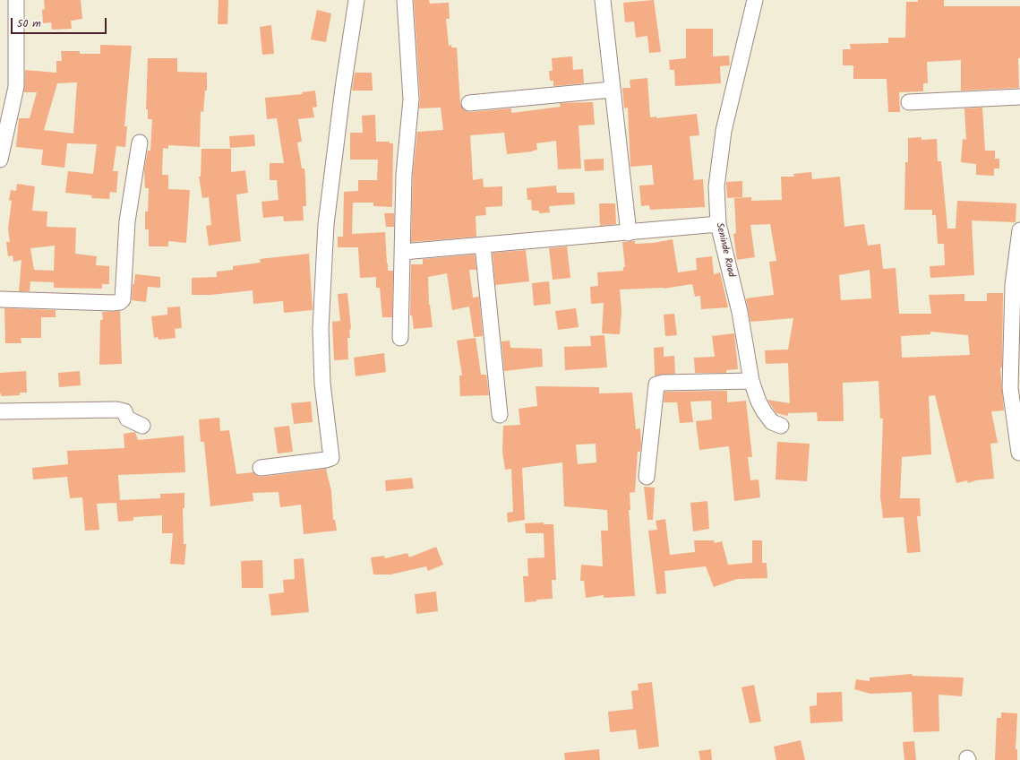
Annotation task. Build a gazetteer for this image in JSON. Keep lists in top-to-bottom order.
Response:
{
  "streets": {
    "street": ["Seninde Road"]
  },
  "scale_bar": "50 m"
}
